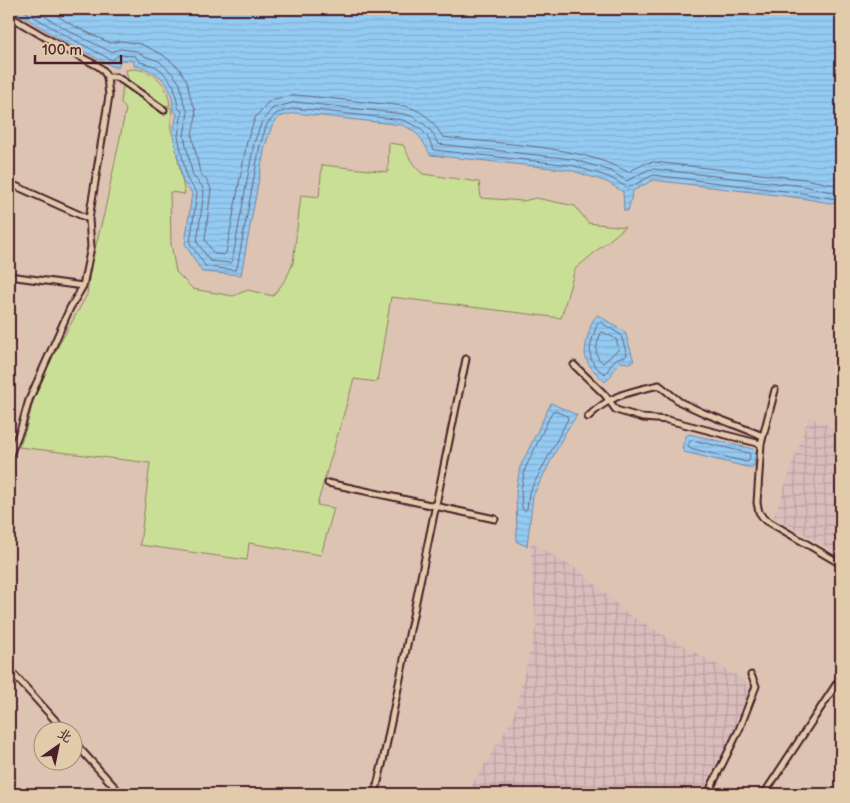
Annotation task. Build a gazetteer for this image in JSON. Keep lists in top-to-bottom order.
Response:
{
  "scale_bar": "100 m",
  "north": "top right"
}
